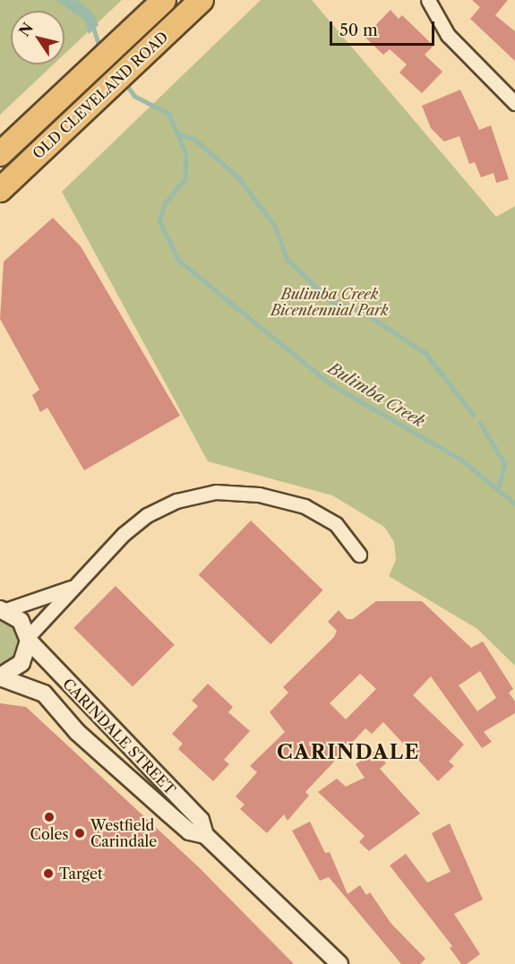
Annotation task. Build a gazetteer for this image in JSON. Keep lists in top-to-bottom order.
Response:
{
  "streets": {
    "highway": ["OLD CLEVELAND ROAD"],
    "street": ["CARINDALE STREET"]
  },
  "districts": ["CARINDALE"],
  "water": ["Bulimba Creek"],
  "parks": ["Bulimba Creek Bicentennial Park"],
  "places": ["Coles", "Westfield Carindale", "Target"],
  "scale_bar": "50 m",
  "north": "top left"
}
